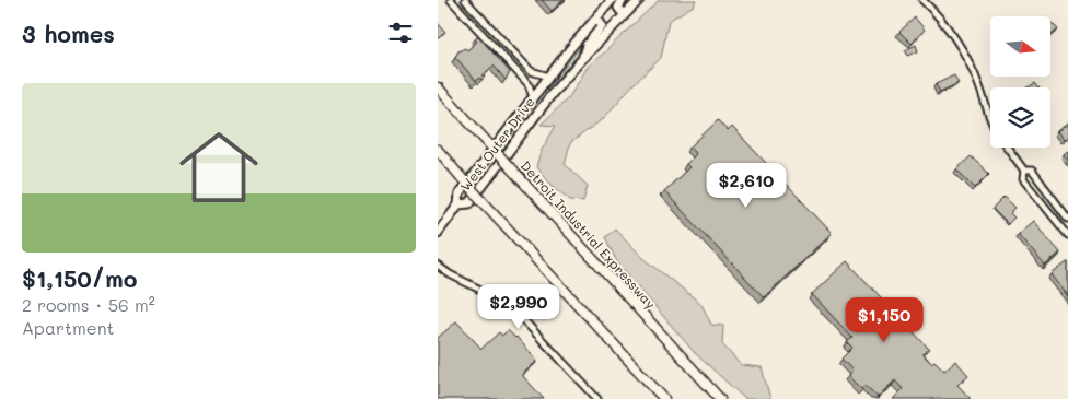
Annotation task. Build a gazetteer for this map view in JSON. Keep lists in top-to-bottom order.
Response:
{
  "streets": {
    "highway": ["Detroit Industrial Expressway"],
    "main road": ["West Outer Drive"]
  },
  "north": "right",
  "page": {
    "heading": "3 homes",
    "list": [
      {
        "name": "$1,150/mo",
        "note": "2 rooms · 56 m² · Apartment"
      }
    ],
    "price": ["$2,610", "$2,990", "$1,150"]
  }
}
